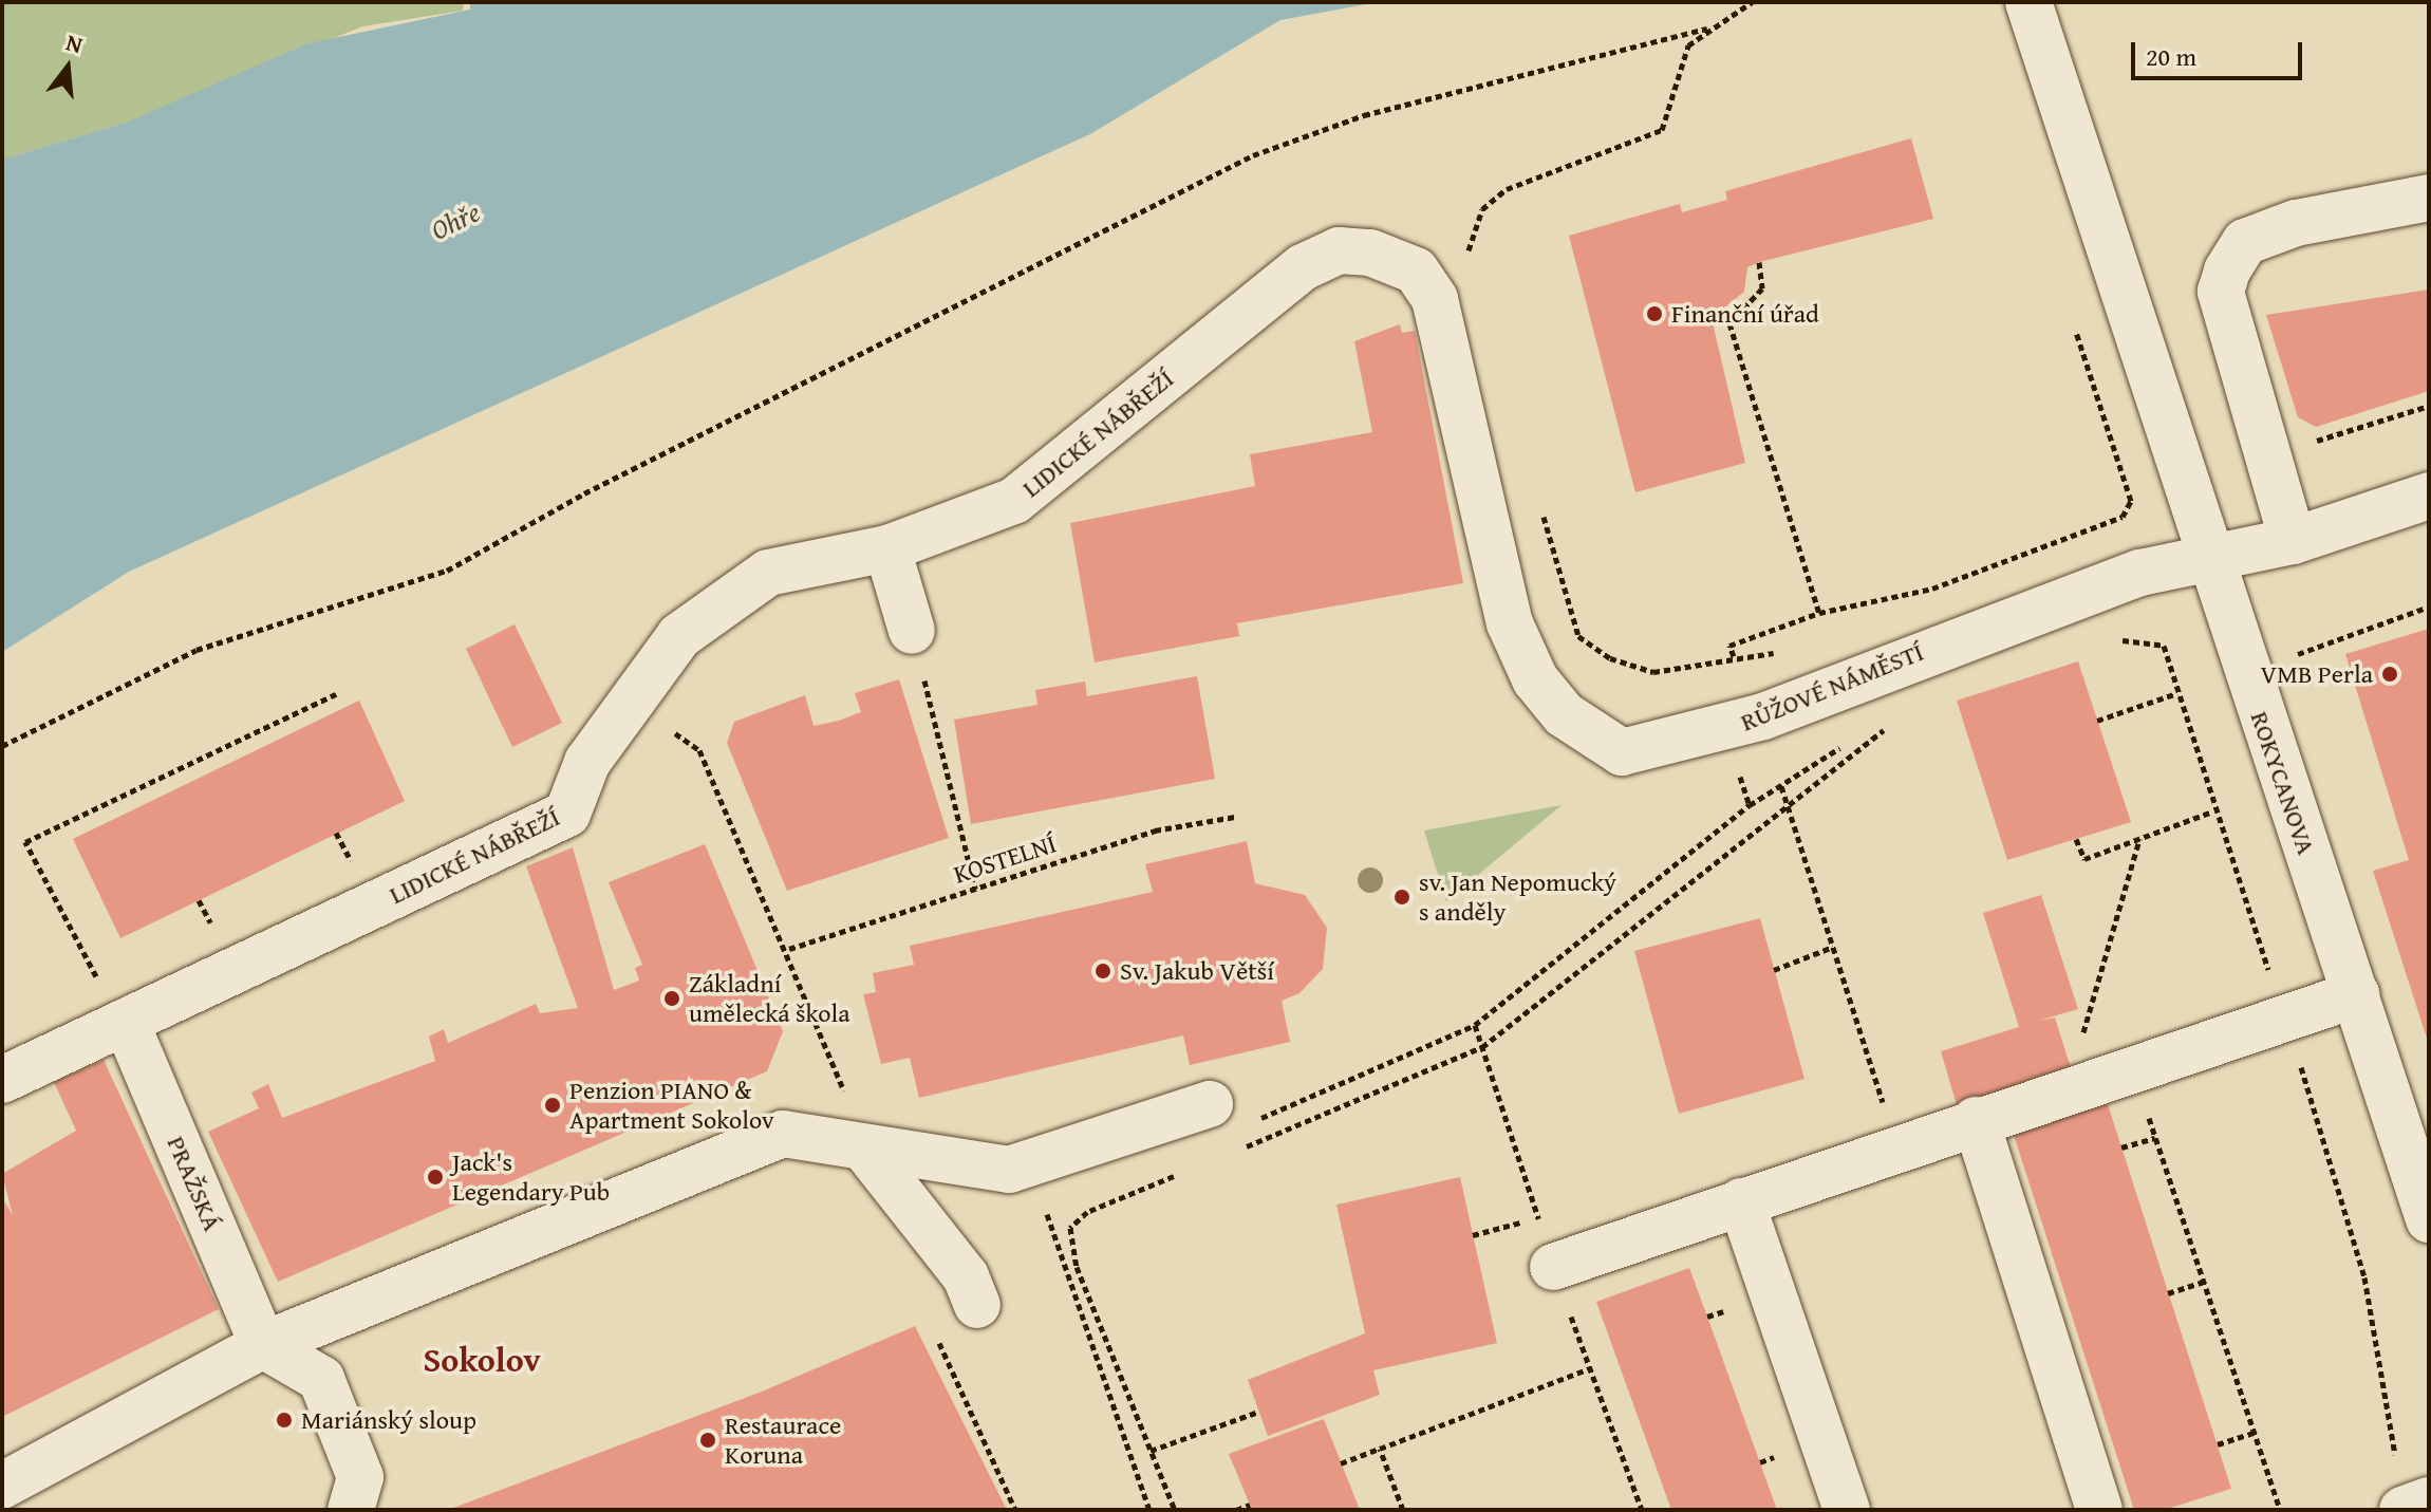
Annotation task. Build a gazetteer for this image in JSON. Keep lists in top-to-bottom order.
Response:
{
  "streets": {
    "street": [
      "LIDICKÉ NÁBŘEŽÍ",
      "RŮŽOVÉ NÁMĚSTÍ",
      "ROKYCANOVA",
      "PRAŽSKÁ"
    ],
    "path": ["KOSTELNÍ"]
  },
  "crossings": [
    ["LIDICKÉ NÁBŘEŽÍ", "RŮŽOVÉ NÁMĚSTÍ"],
    ["LIDICKÉ NÁBŘEŽÍ", "PRAŽSKÁ"],
    ["RŮŽOVÉ NÁMĚSTÍ", "ROKYCANOVA"]
  ],
  "districts": ["Sokolov"],
  "water": ["Ohře"],
  "places": [
    "Finanční úřad",
    "VMB Perla",
    "sv. Jan Nepomucký s anděly",
    "Sv. Jakub Větší",
    "Základní umělecká škola",
    "Penzion PIANO & Apartment Sokolov",
    "Jack's Legendary Pub",
    "Mariánský sloup",
    "Restaurace Koruna"
  ],
  "scale_bar": "20 m",
  "north": "top"
}
